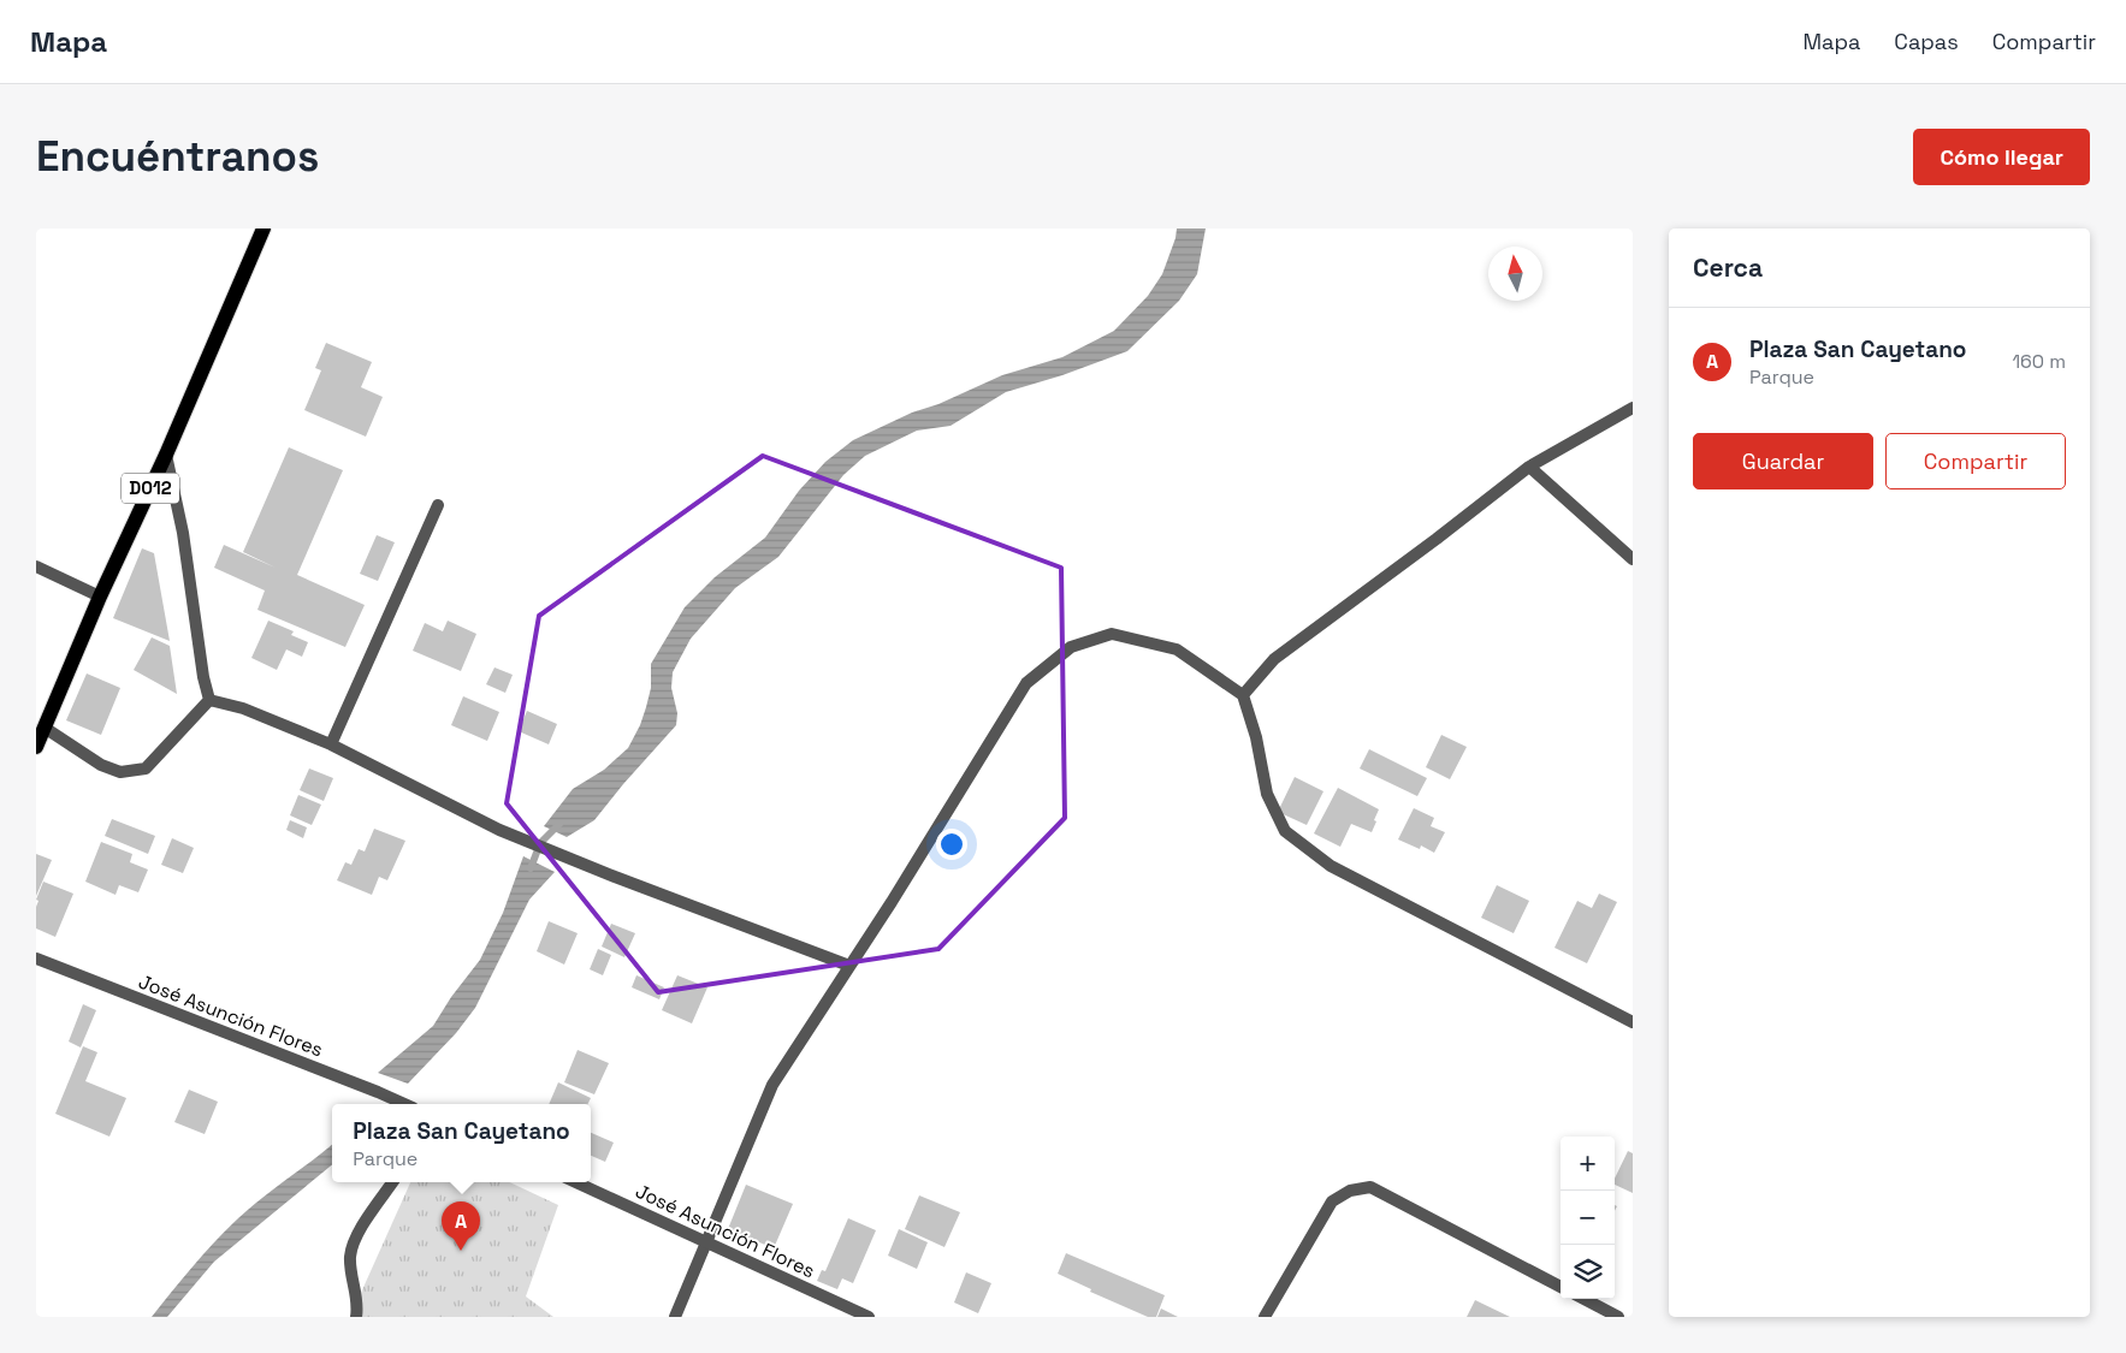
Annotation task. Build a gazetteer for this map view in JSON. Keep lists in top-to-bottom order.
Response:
{
  "streets": {
    "main road": ["D012"],
    "street": ["José Asunción Flores"]
  },
  "north": "top",
  "page": {
    "header": "Mapa",
    "nav": ["Mapa", "Capas", "Compartir"],
    "buttons": [
      "Cómo llegar",
      ["Guardar", "Compartir"]
    ],
    "title": "Encuéntranos",
    "heading": "Cerca",
    "list": [
      {
        "mark": "A",
        "name": "Plaza San Cayetano",
        "note": "Parque",
        "value": "160 m"
      }
    ],
    "popup": ["Plaza San Cayetano", "Parque"],
    "map_buttons": ["+", "−"],
    "pins": "A"
  }
}
